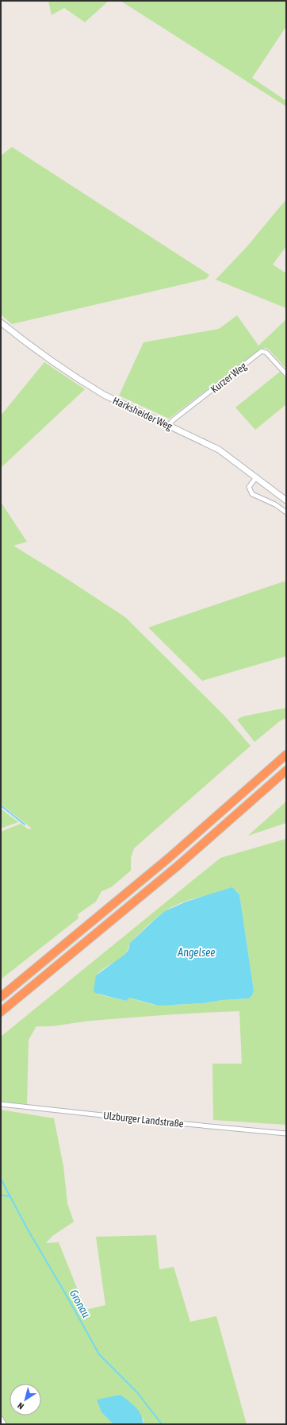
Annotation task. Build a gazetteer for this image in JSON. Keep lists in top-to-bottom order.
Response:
{
  "streets": {
    "main road": ["Harksheider Weg"],
    "street": ["Kurzer Weg", "Ulzburger Landstraße"]
  },
  "crossings": [
    ["Kurzer Weg", "Harksheider Weg"]
  ],
  "water": ["Angelsee", "Gronau"],
  "north": "bottom left"
}
